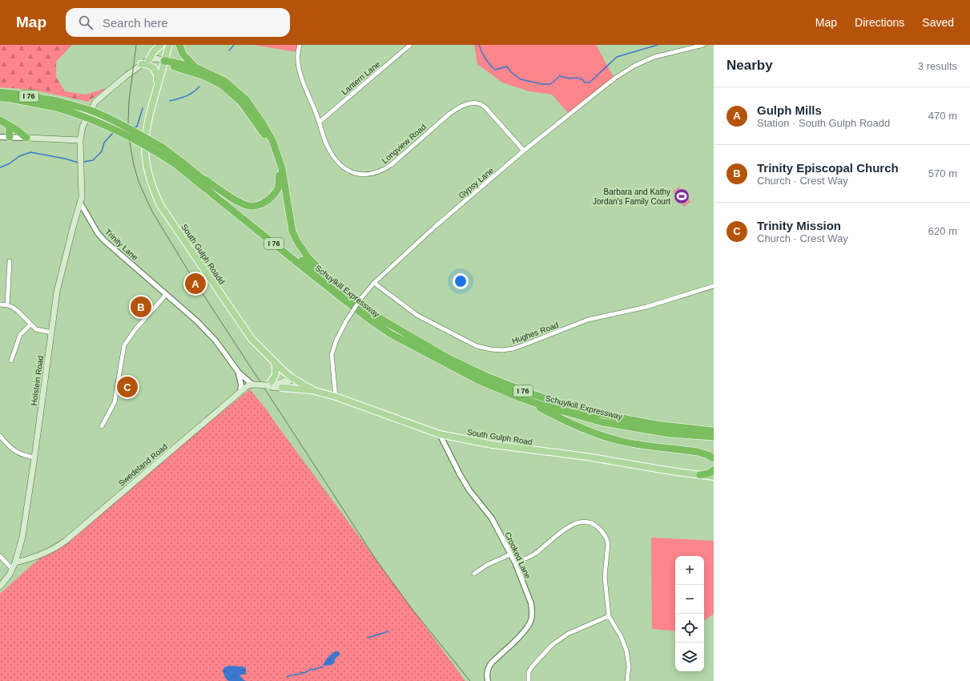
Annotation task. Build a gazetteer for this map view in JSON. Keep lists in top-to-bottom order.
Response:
{
  "streets": {
    "highway": ["I 76", "Schuylkill Expressway"],
    "main road": [
      "South Gulph Roadd",
      "Holstein Road",
      "South Gulph Road",
      "Swedeland Road"
    ],
    "street": [
      "Lantern Lane",
      "Longview Road",
      "Gypsy Lane",
      "Trinity Lane",
      "Hughes Road",
      "Crooked Lane"
    ]
  },
  "crossings": [
    ["Lantern Lane", "Longview Road"],
    ["Longview Road", "Gypsy Lane"],
    ["Gypsy Lane", "Hughes Road"],
    ["Gypsy Lane", "South Gulph Road"],
    ["Trinity Lane", "Holstein Road"],
    ["Trinity Lane", "Swedeland Road"],
    ["South Gulph Roadd", "South Gulph Road"],
    ["Holstein Road", "Swedeland Road"],
    ["South Gulph Road", "Crooked Lane"]
  ],
  "places": {
    "sports": ["Barbara and Kathy Jordan's Family Court"]
  },
  "page": {
    "header": "Map",
    "search": "Search here",
    "nav": ["Map", "Directions", "Saved"],
    "heading": ["Nearby", "3 results"],
    "list": [
      {
        "mark": "A",
        "name": "Gulph Mills",
        "note": "Station · South Gulph Roadd",
        "value": "470 m"
      },
      {
        "mark": "B",
        "name": "Trinity Episcopal Church",
        "note": "Church · Crest Way",
        "value": "570 m"
      },
      {
        "mark": "C",
        "name": "Trinity Mission",
        "note": "Church · Crest Way",
        "value": "620 m"
      }
    ],
    "pins": ["A", "B", "C"],
    "map_buttons": ["+", "−"]
  }
}
